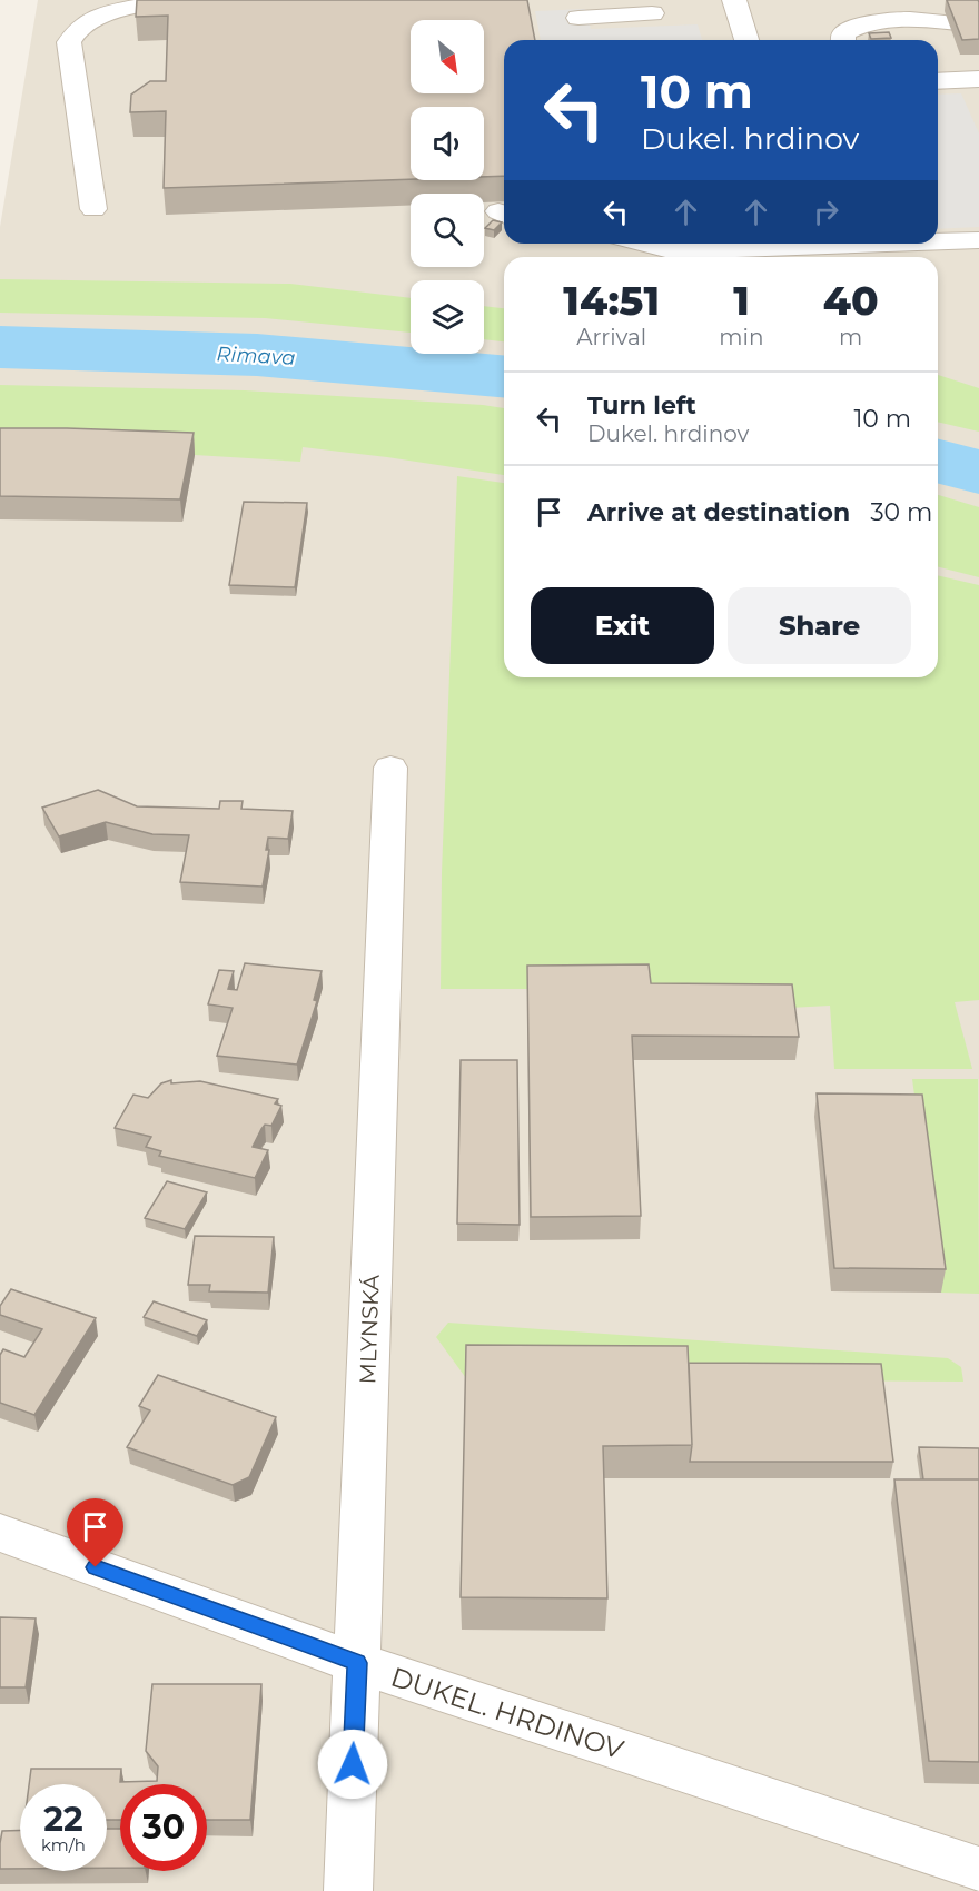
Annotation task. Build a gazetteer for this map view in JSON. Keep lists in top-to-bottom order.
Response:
{
  "streets": {
    "street": ["MLYNSKÁ", "DUKEL. HRDINOV"]
  },
  "crossings": [
    ["MLYNSKÁ", "DUKEL. HRDINOV"]
  ],
  "water": ["Rimava"],
  "north": "bottom right",
  "page": {
    "turn": ["10 m", "Dukel. hrdinov"],
    "eta": [
      "14:51",
      "Arrival",
      "1",
      "min",
      "40",
      "m"
    ],
    "list": [
      {
        "name": "Turn left",
        "note": "Dukel. hrdinov",
        "value": "10 m"
      },
      {
        "name": "Arrive at destination",
        "value": "30 m"
      }
    ],
    "buttons": ["Exit", "Share"],
    "speed": "22 km/h",
    "limit": "30"
  }
}
